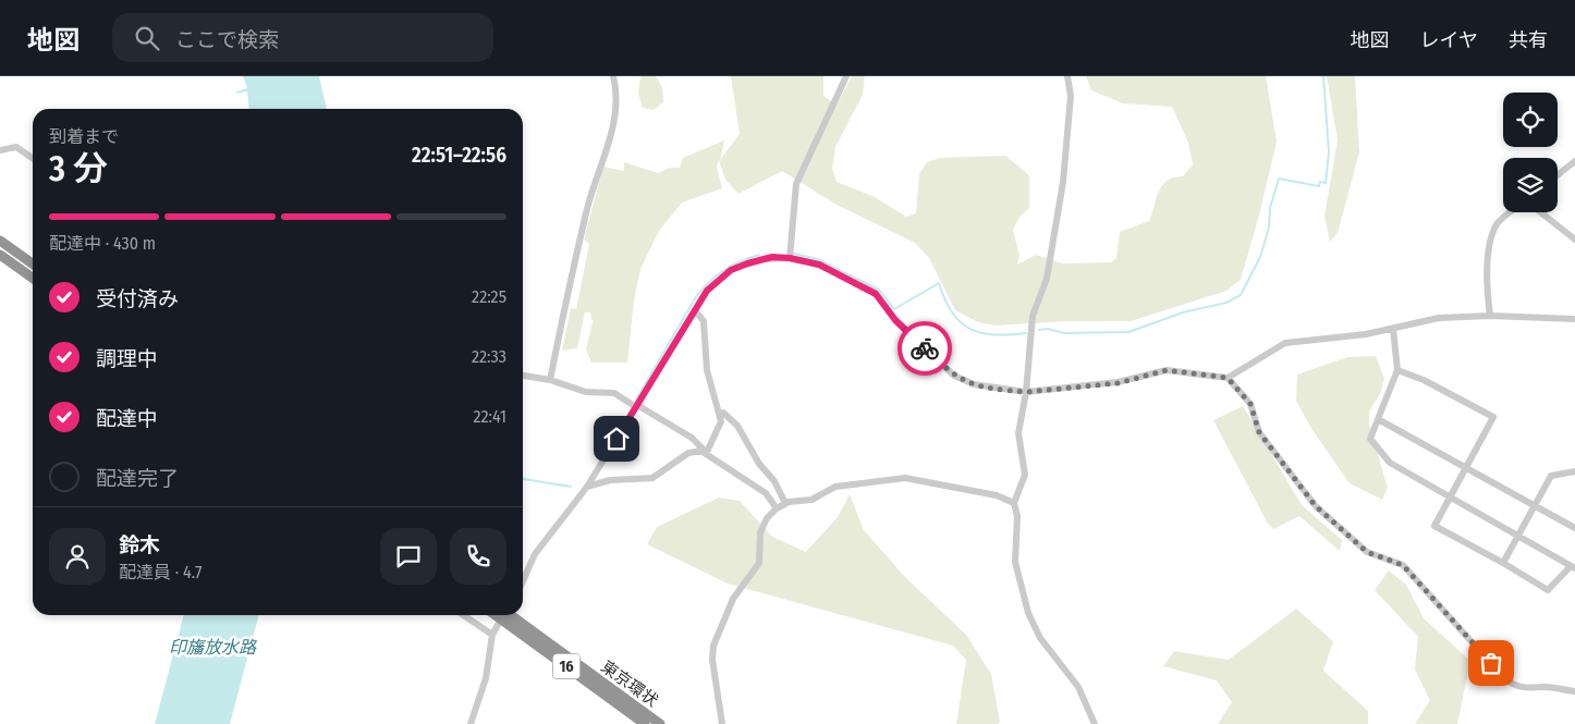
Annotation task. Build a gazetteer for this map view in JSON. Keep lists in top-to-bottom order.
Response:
{
  "streets": {
    "highway": ["16", "東京環状"]
  },
  "water": ["印旛放水路"],
  "page": {
    "header": "地図",
    "search": "ここで検索",
    "nav": ["地図", "レイヤ", "共有"],
    "heading": ["3 分", "到着まで", "22:51–22:56"],
    "panel": ["鈴木", "配達員 · 4.7"],
    "bar": "配達中 · 430 m",
    "list": [
      ["受付済み", "22:25"],
      ["調理中", "22:33"],
      ["配達中", "22:41"],
      "配達完了"
    ]
  }
}
